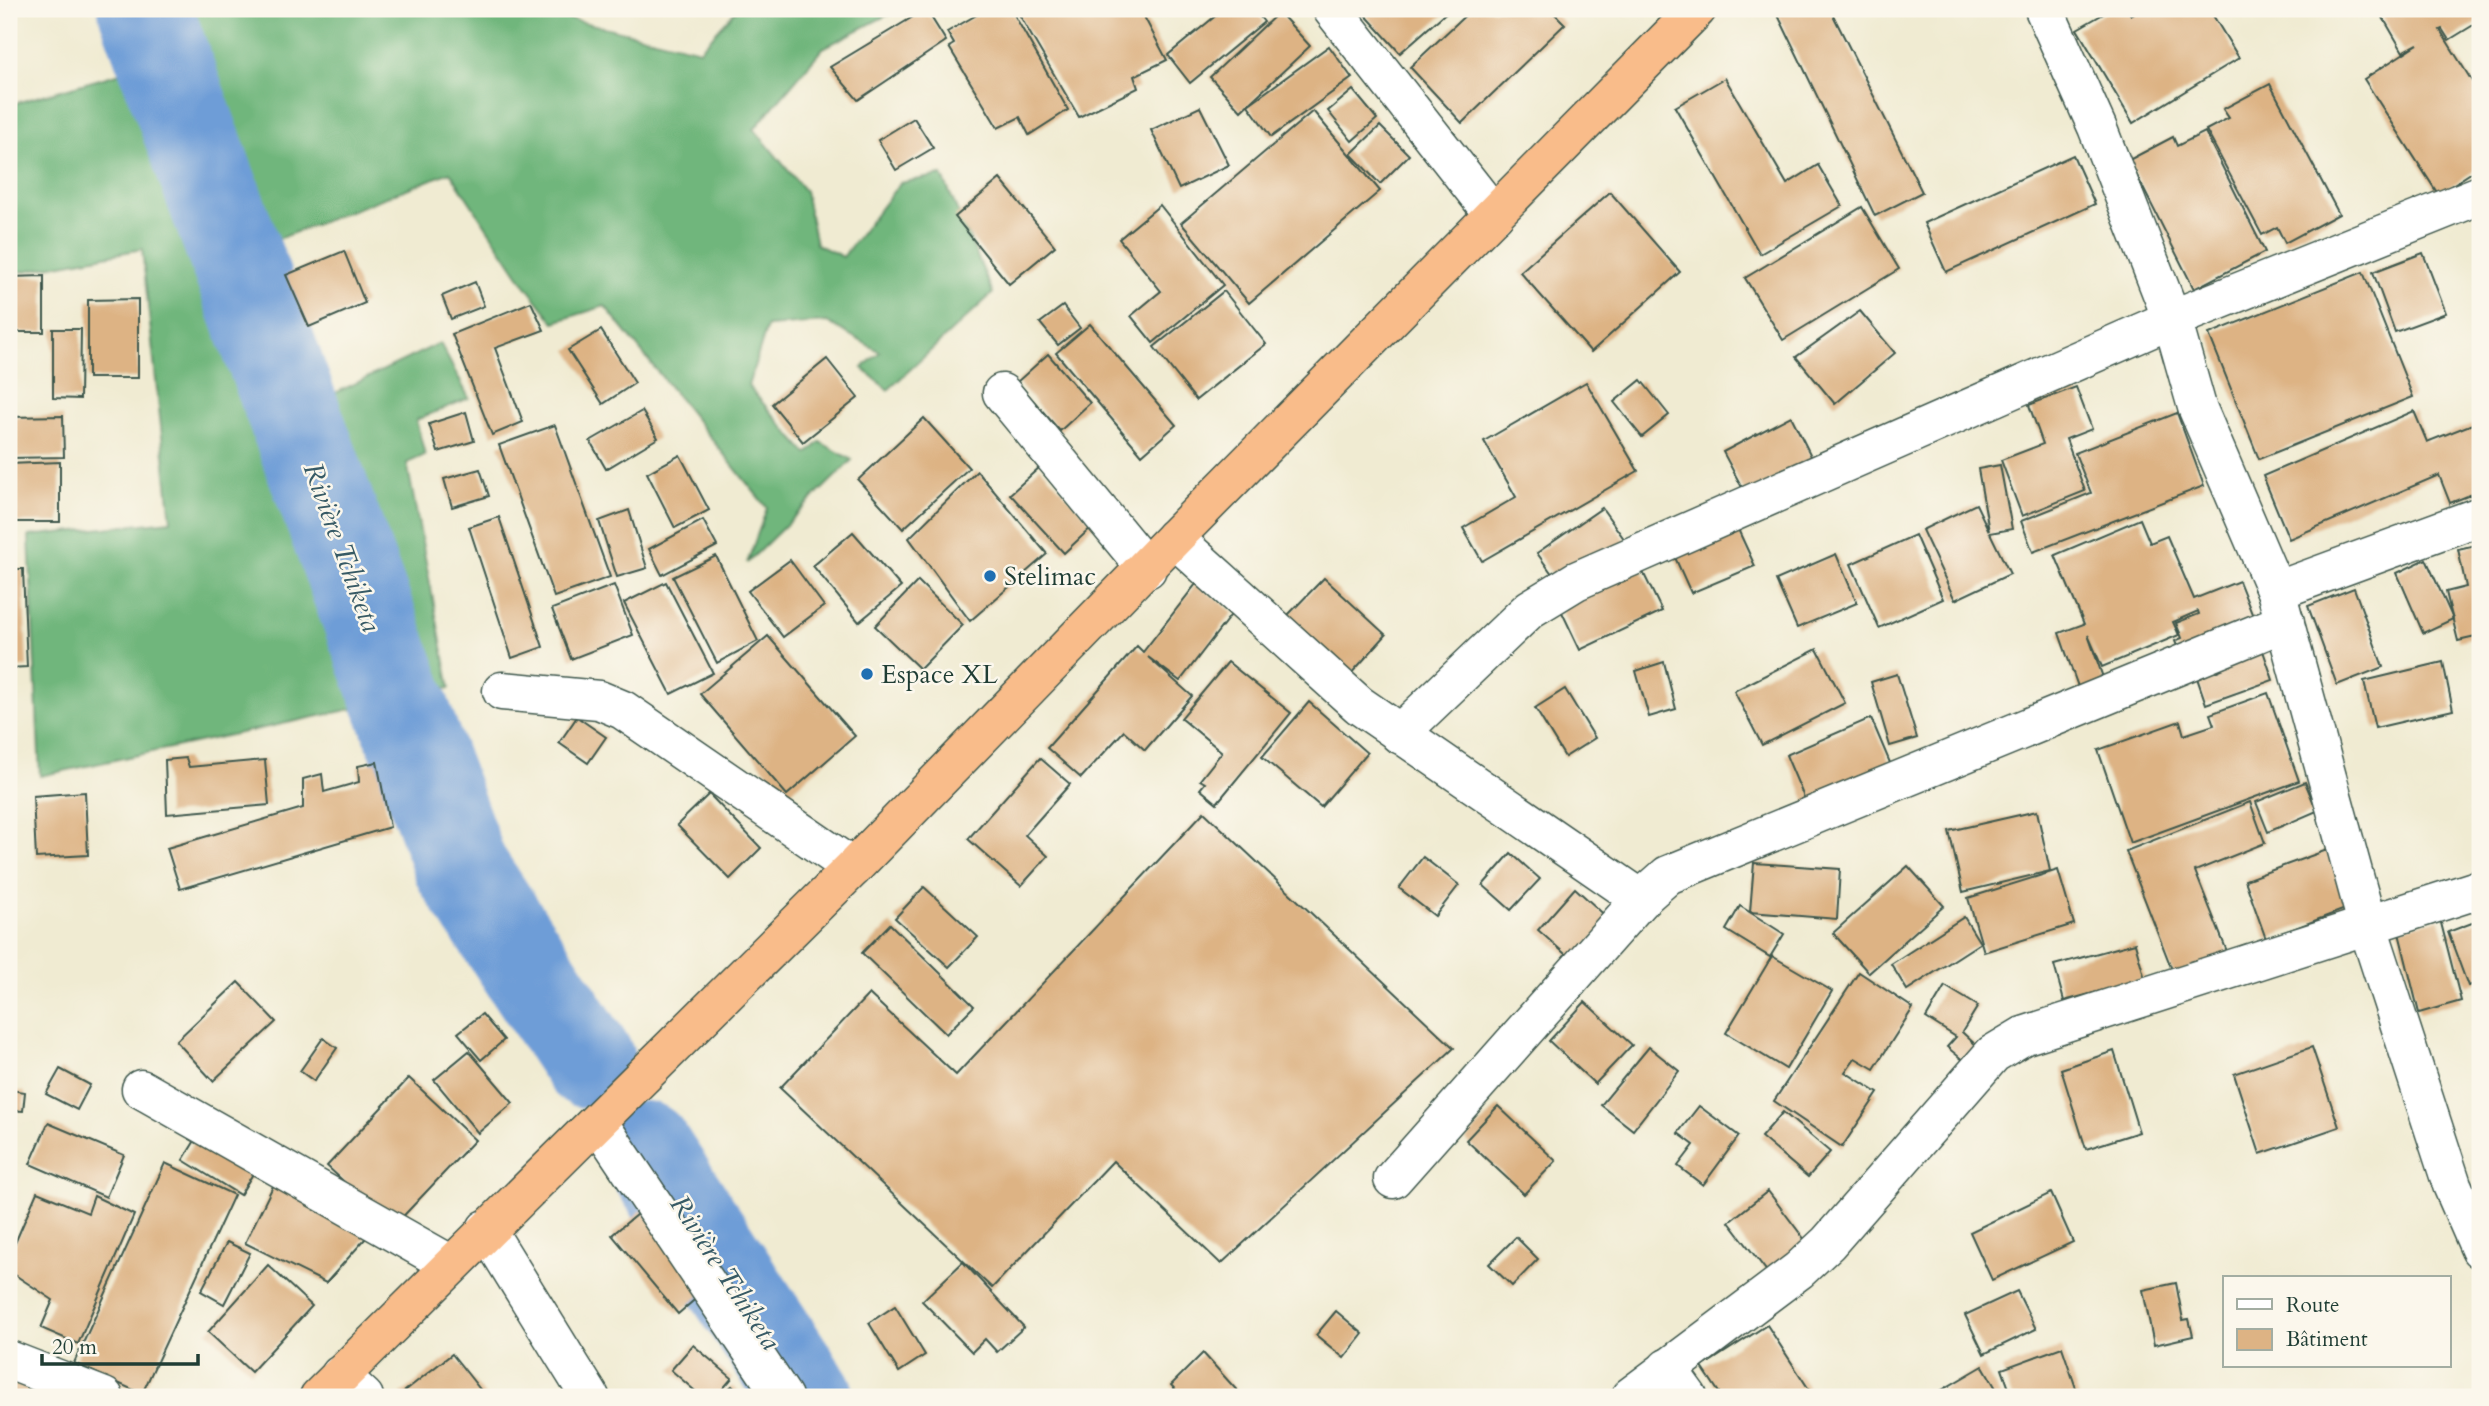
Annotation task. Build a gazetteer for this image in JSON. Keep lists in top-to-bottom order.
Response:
{
  "water": ["Rivière Tchiketa"],
  "places": ["Stelimac", "Espace XL"],
  "legend": ["Route", "Bâtiment"],
  "scale_bar": "20 m"
}
